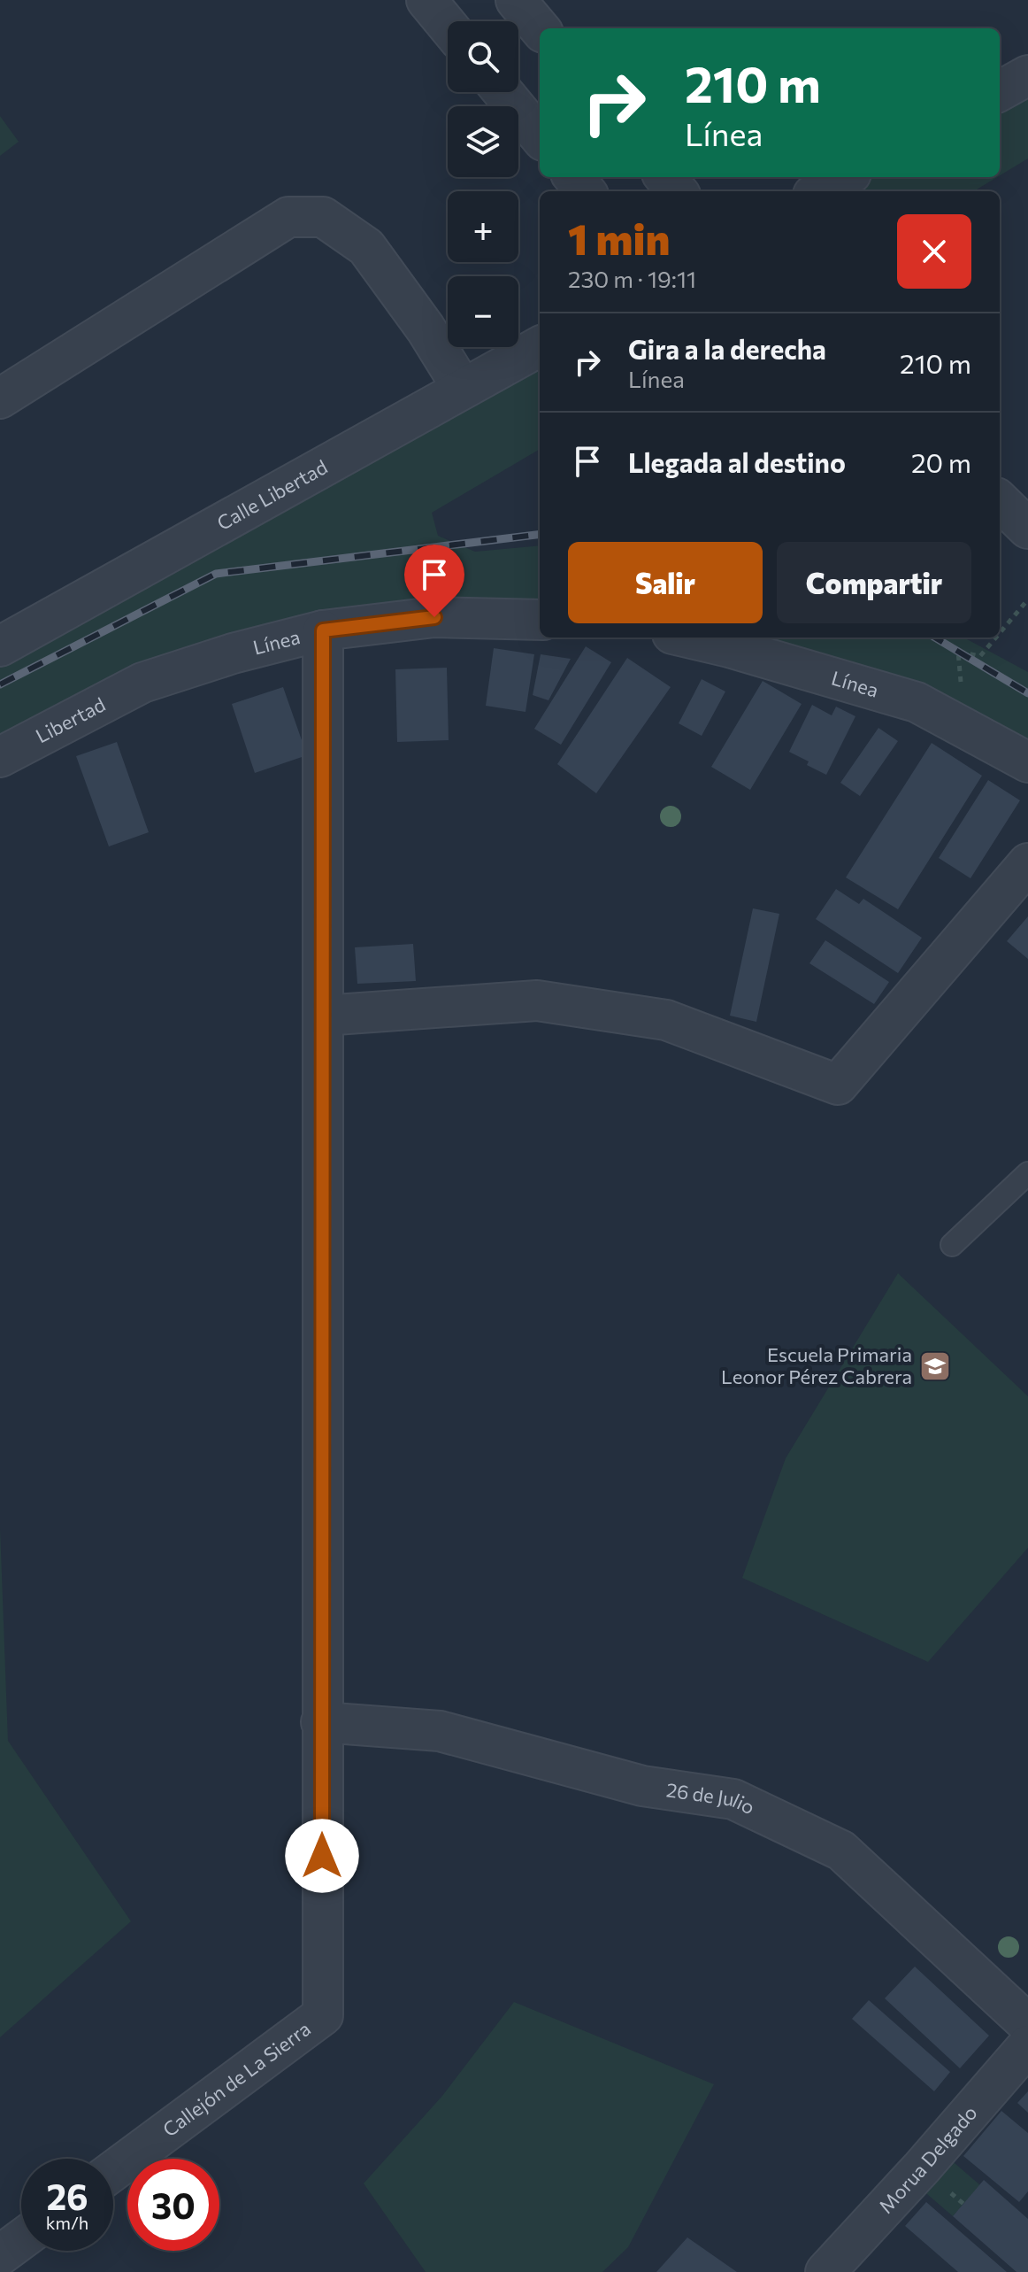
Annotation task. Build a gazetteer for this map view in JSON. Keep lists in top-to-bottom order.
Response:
{
  "streets": {
    "street": [
      "Calle Libertad",
      "Línea",
      "Libertad",
      "26 de Julio",
      "Callejón de La Sierra",
      "Morua Delgado"
    ]
  },
  "crossings": [
    ["Línea", "Libertad"],
    ["Línea", "Callejón de La Sierra"],
    ["26 de Julio", "Callejón de La Sierra"]
  ],
  "places": {
    "school or university": ["Escuela Primaria Leonor Pérez Cabrera"]
  },
  "page": {
    "map_buttons": ["+", "−"],
    "turn": ["210 m", "Línea"],
    "heading": ["1 min", "230 m · 19:11"],
    "list": [
      {
        "name": "Gira a la derecha",
        "note": "Línea",
        "value": "210 m"
      },
      {
        "name": "Llegada al destino",
        "value": "20 m"
      }
    ],
    "buttons": ["Salir", "Compartir"],
    "speed": "26 km/h",
    "limit": "30"
  }
}
